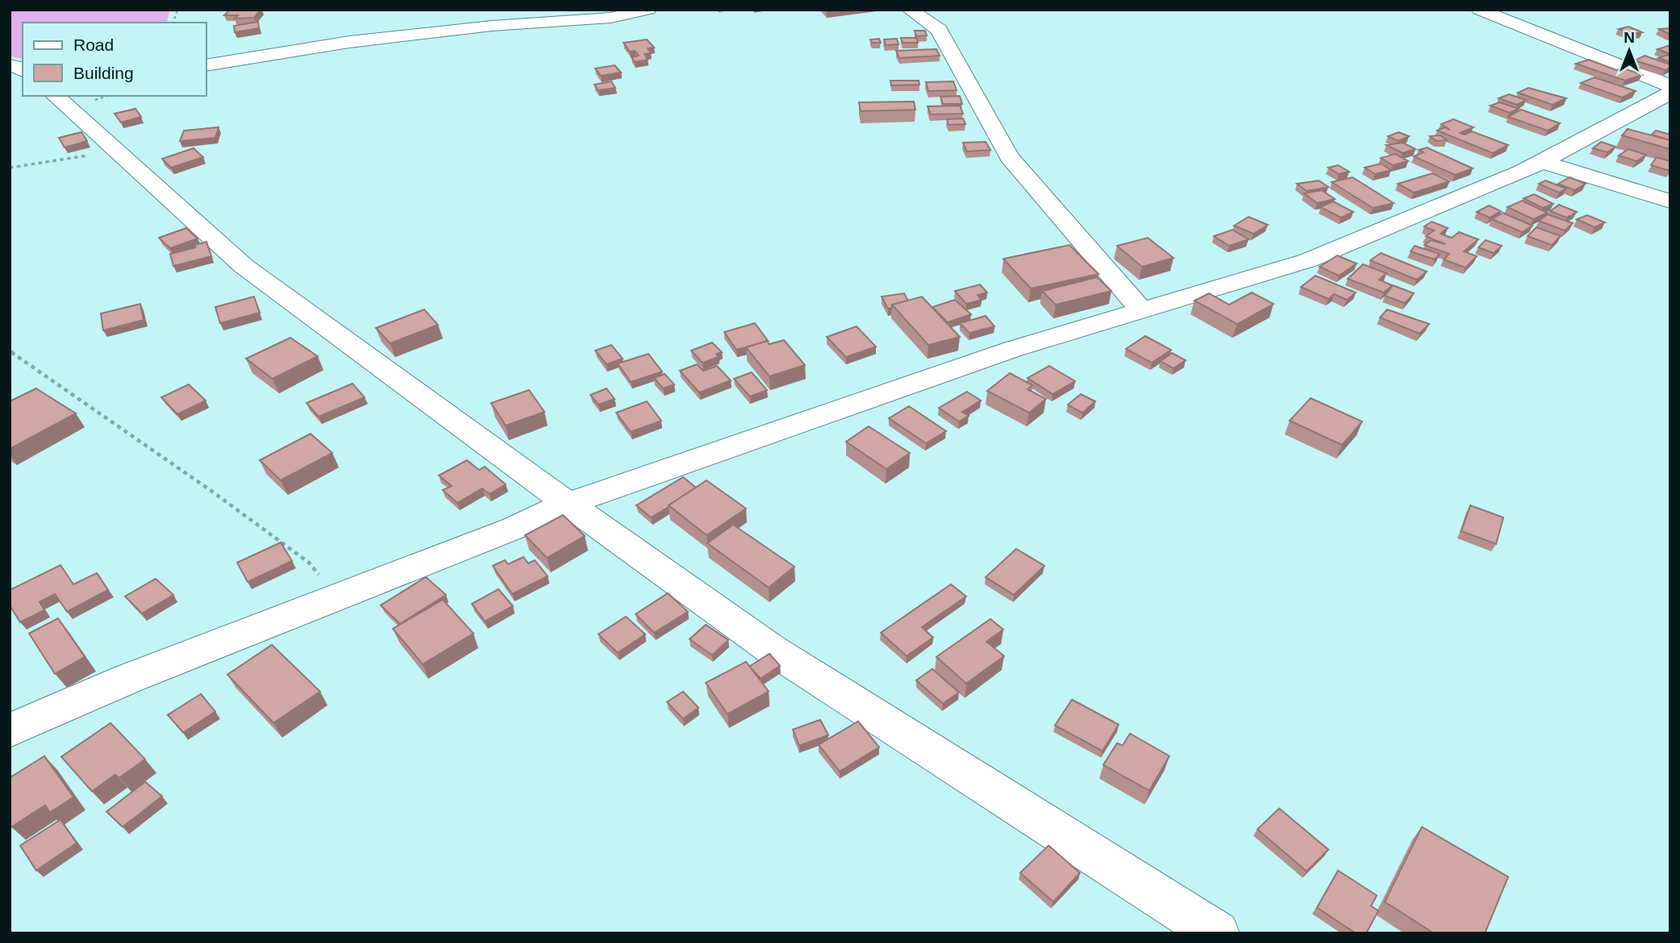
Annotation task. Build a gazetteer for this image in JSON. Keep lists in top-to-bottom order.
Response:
{
  "legend": ["Road", "Building"],
  "north": "top"
}
